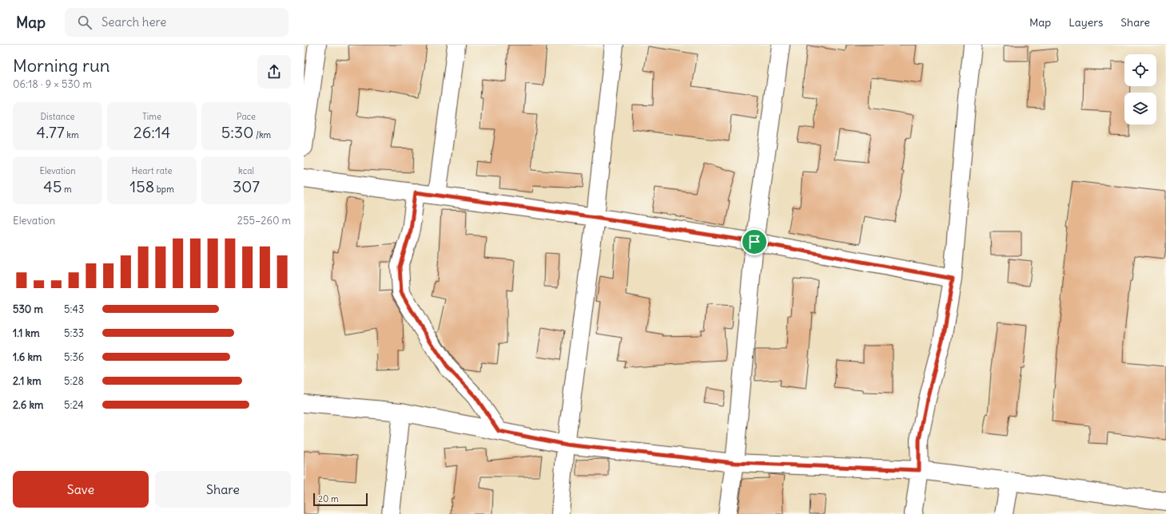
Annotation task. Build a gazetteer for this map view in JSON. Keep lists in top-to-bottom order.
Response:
{
  "scale_bar": "20 m",
  "page": {
    "header": "Map",
    "search": "Search here",
    "nav": ["Map", "Layers", "Share"],
    "heading": ["Morning run", "06:18 · 9 × 530 m"],
    "stats": [
      ["Distance", "4.77 km"],
      ["Time", "26:14"],
      ["Pace", "5:30 /km"],
      ["Elevation", "45 m"],
      ["Heart rate", "158 bpm"],
      ["kcal", "307"]
    ],
    "chart": ["Elevation", "255–260 m"],
    "list": [
      {
        "name": "530 m",
        "note": "5:43"
      },
      {
        "name": "1.1 km",
        "note": "5:33"
      },
      {
        "name": "1.6 km",
        "note": "5:36"
      },
      {
        "name": "2.1 km",
        "note": "5:28"
      },
      {
        "name": "2.6 km",
        "note": "5:24"
      }
    ],
    "buttons": ["Save", "Share"],
    "scale": "20 m"
  }
}
